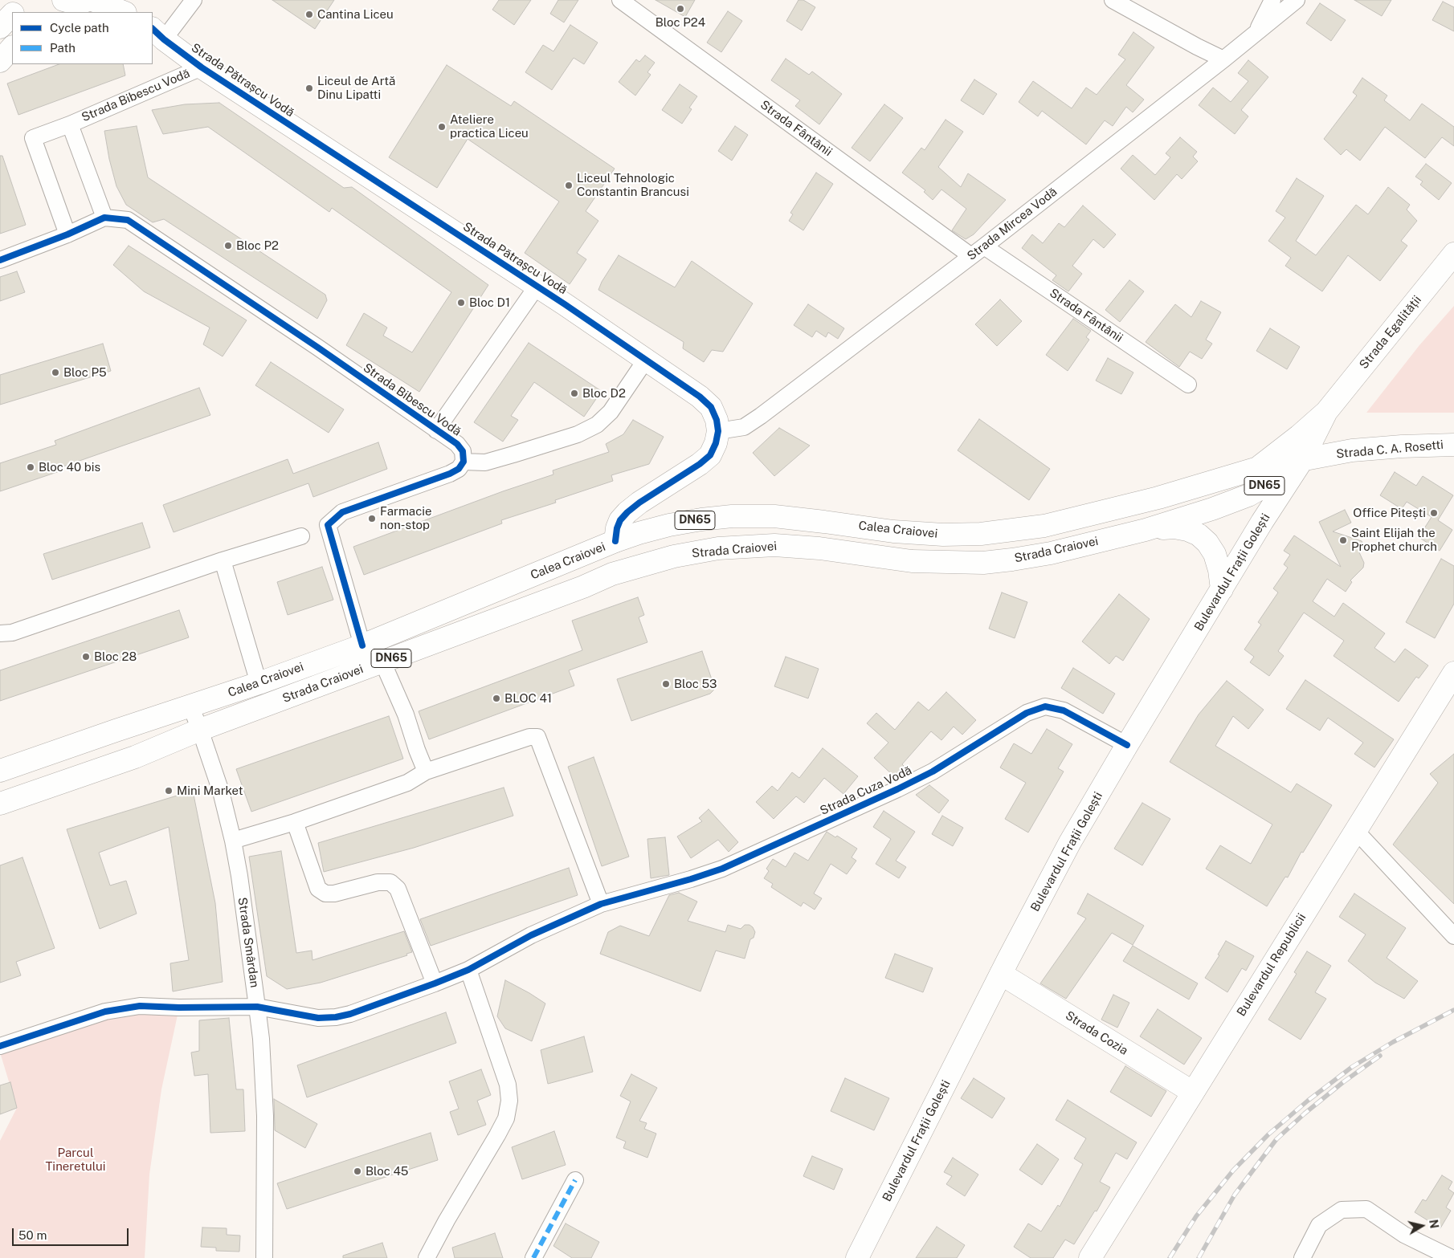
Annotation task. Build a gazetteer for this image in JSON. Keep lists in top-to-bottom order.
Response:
{
  "streets": {
    "main road": [
      "Strada Pătrașcu Vodă",
      "Strada Egalității",
      "Strada C. A. Rosetti",
      "DN65",
      "Calea Craiovei",
      "Strada Craiovei",
      "Bulevardul Frații Golești",
      "Bulevardul Republicii",
      "Strada Cozia"
    ],
    "street": [
      "Strada Bibescu Vodă",
      "Strada Fântânii",
      "Strada Mircea Vodă",
      "Strada Cuza Vodă",
      "Strada Smârdan"
    ]
  },
  "crossings": [
    ["Strada Pătrașcu Vodă", "Strada Bibescu Vodă"],
    ["Strada Pătrașcu Vodă", "Strada Mircea Vodă"],
    ["Strada Fântânii", "Strada Mircea Vodă"],
    ["Strada Egalității", "DN65"],
    ["Strada C. A. Rosetti", "DN65"],
    ["Strada C. A. Rosetti", "Calea Craiovei"],
    ["Strada C. A. Rosetti", "Strada Craiovei"],
    ["Strada C. A. Rosetti", "Bulevardul Frații Golești"],
    ["DN65", "Calea Craiovei"],
    ["DN65", "Strada Craiovei"],
    ["DN65", "Bulevardul Frații Golești"],
    ["DN65", "Strada Smârdan"],
    ["Calea Craiovei", "Strada Craiovei"],
    ["Calea Craiovei", "Bulevardul Frații Golești"],
    ["Calea Craiovei", "Strada Smârdan"],
    ["Strada Craiovei", "Bulevardul Frații Golești"],
    ["Strada Craiovei", "Strada Smârdan"],
    ["Bulevardul Frații Golești", "Strada Cuza Vodă"],
    ["Bulevardul Frații Golești", "Strada Cozia"],
    ["Strada Cuza Vodă", "Strada Smârdan"],
    ["Bulevardul Republicii", "Strada Cozia"]
  ],
  "parks": ["Parcul Tineretului"],
  "places": [
    "Bloc P24",
    "Cantina Liceu",
    "Liceul de Artă Dinu Lipatti",
    "Ateliere practica Liceu",
    "Liceul Tehnologic Constantin Brancusi",
    "Bloc P2",
    "Bloc D1",
    "Bloc P5",
    "Bloc D2",
    "Bloc 40 bis",
    "Office Pitești",
    "Farmacie non-stop",
    "Saint Elijah the Prophet church",
    "Bloc 28",
    "Bloc 53",
    "BLOC 41",
    "Mini Market",
    "Bloc 45"
  ],
  "legend": ["Cycle path", "Path"],
  "scale_bar": "50 m",
  "north": "right"
}
